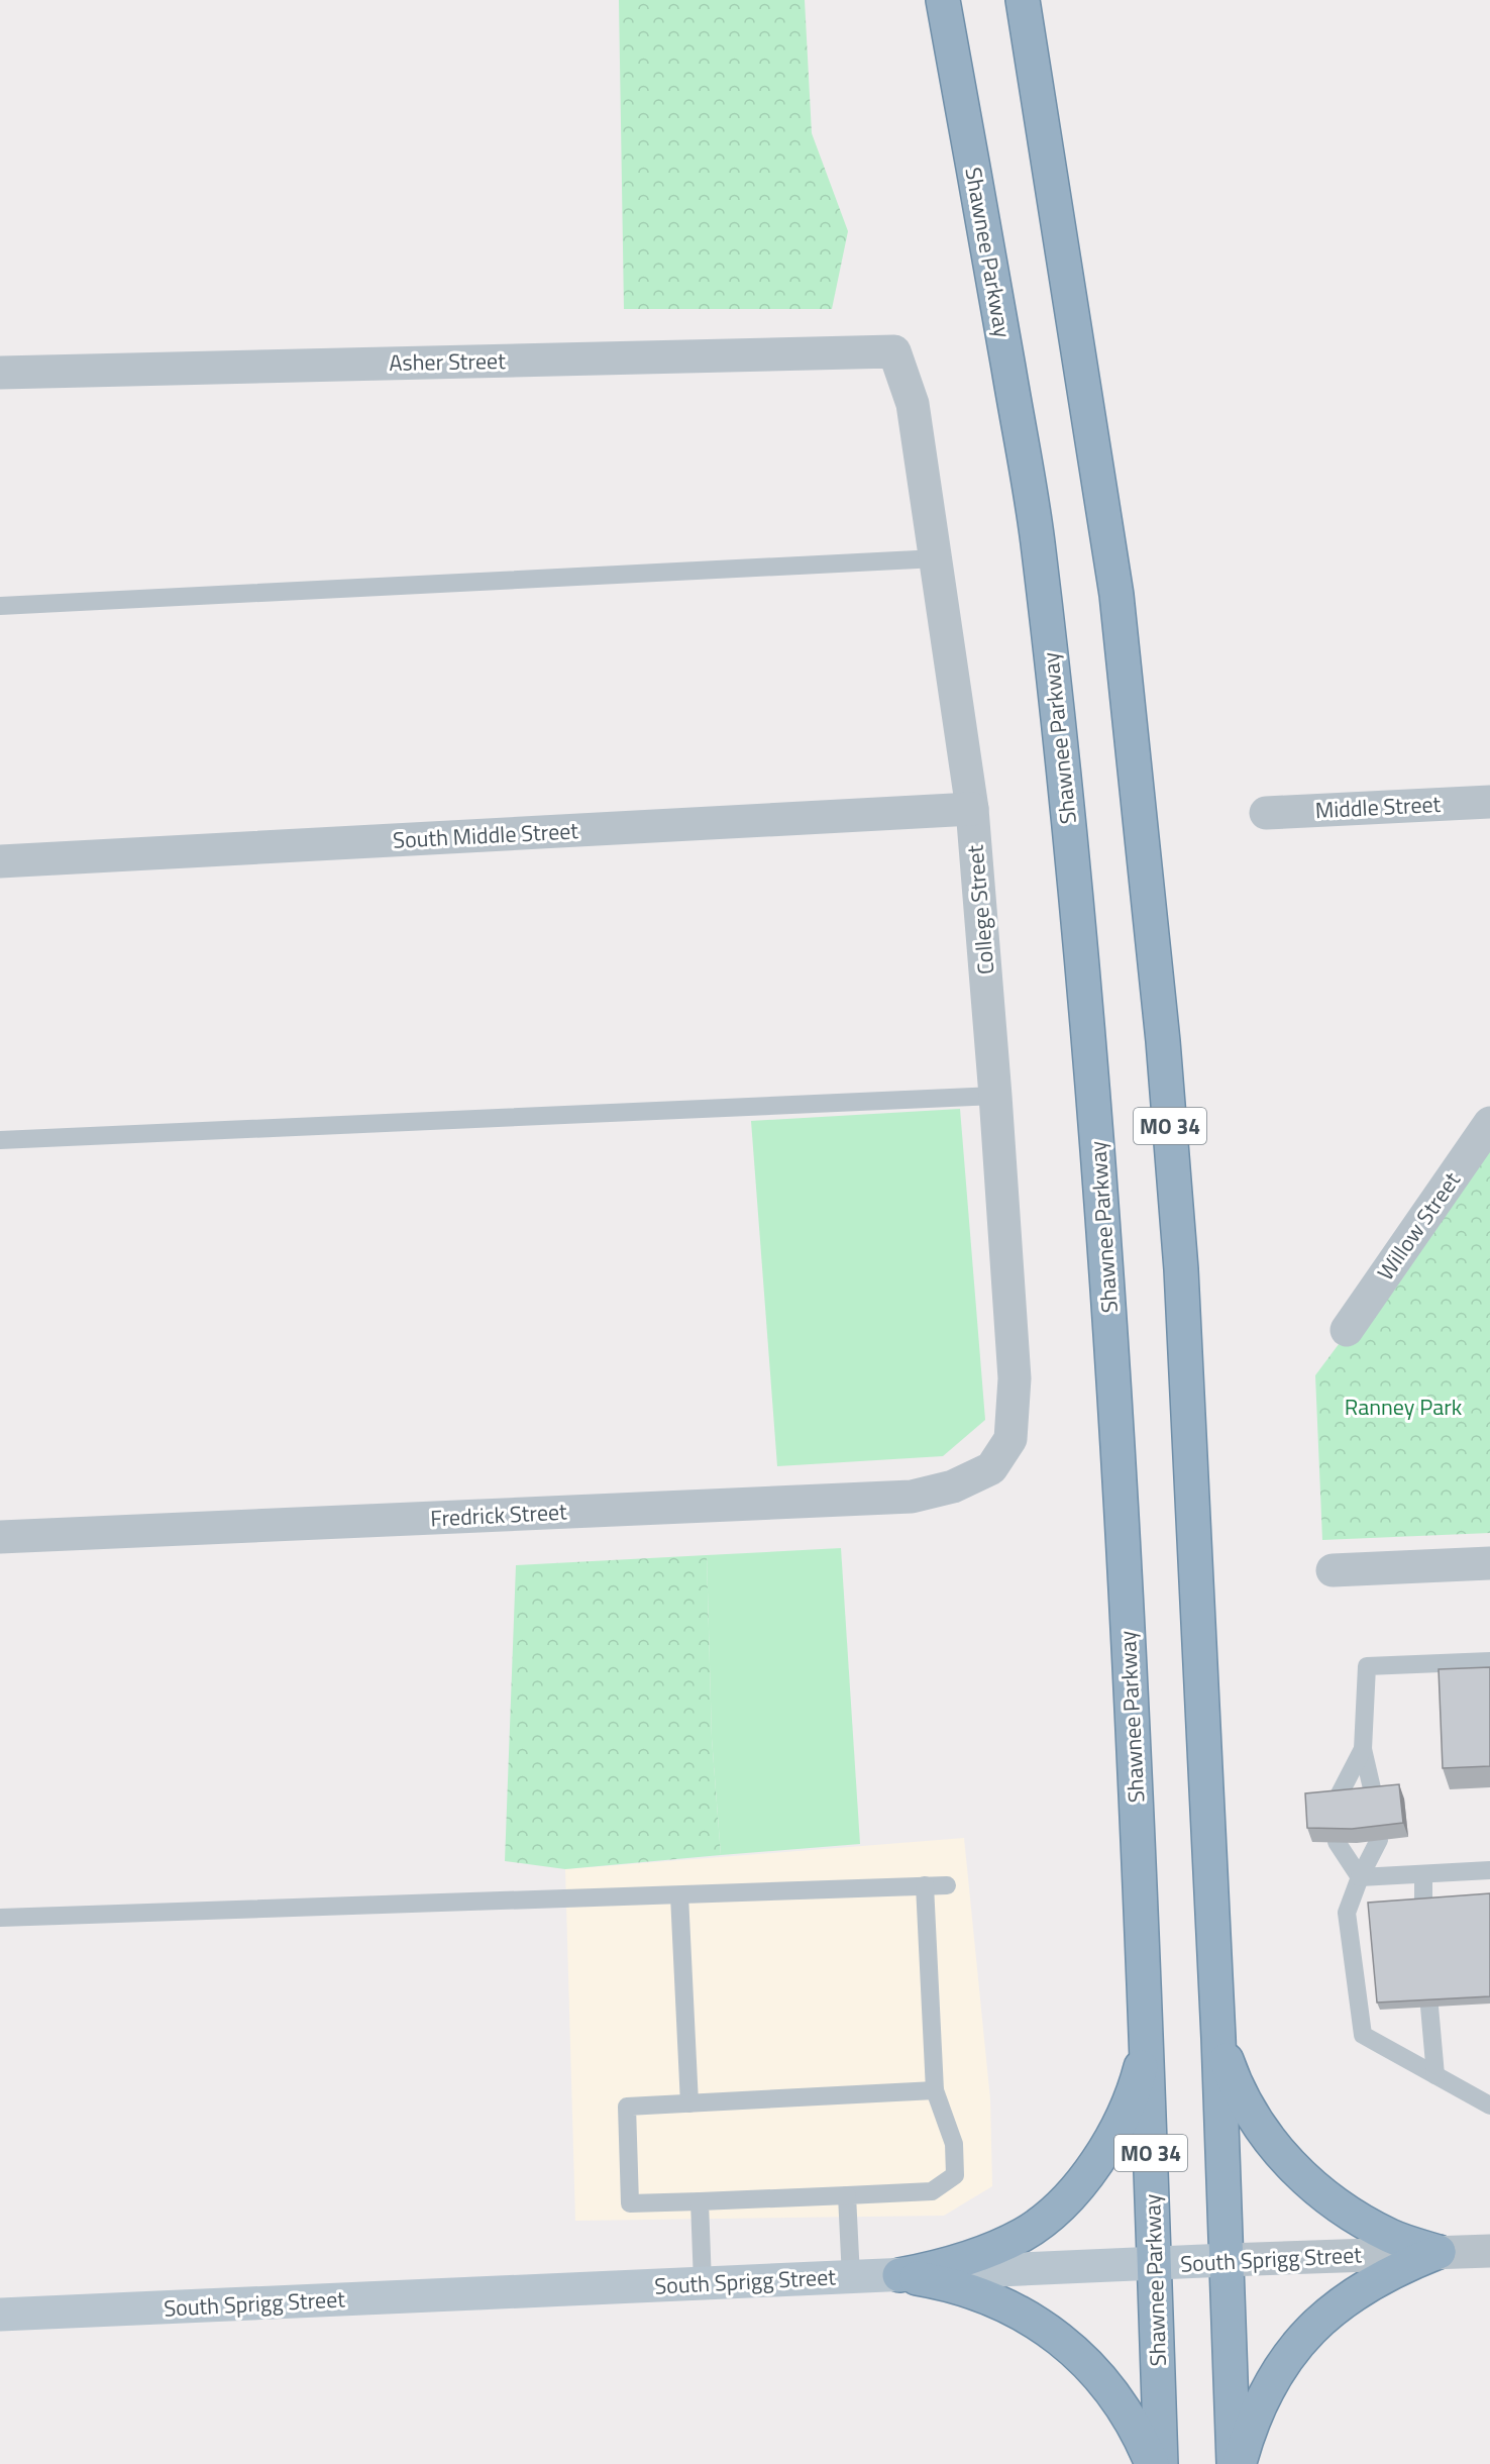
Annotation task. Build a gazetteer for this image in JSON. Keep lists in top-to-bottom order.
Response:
{
  "streets": {
    "highway": ["Shawnee Parkway", "MO 34"],
    "main road": ["South Sprigg Street"],
    "street": [
      "Asher Street",
      "Middle Street",
      "South Middle Street",
      "College Street",
      "Willow Street",
      "Fredrick Street"
    ]
  },
  "crossings": [
    ["Shawnee Parkway", "South Sprigg Street"],
    ["Asher Street", "College Street"],
    ["South Middle Street", "College Street"],
    ["College Street", "Fredrick Street"],
    ["MO 34", "South Sprigg Street"]
  ],
  "parks": ["Ranney Park"]
}
